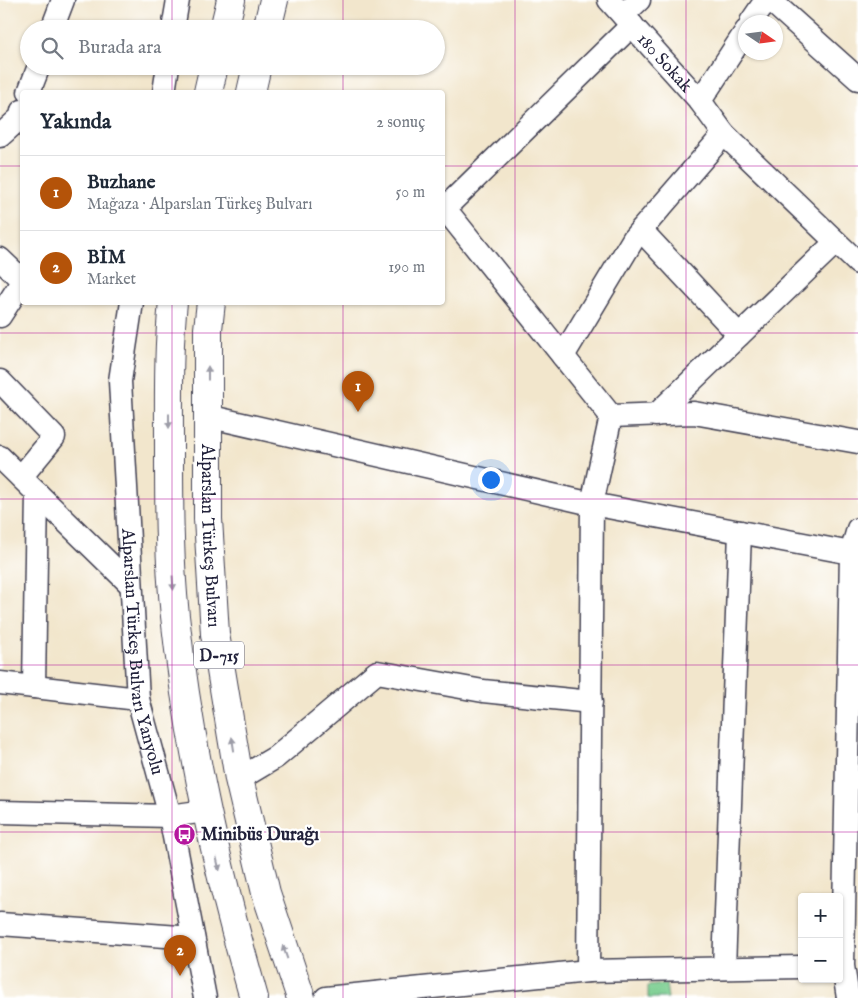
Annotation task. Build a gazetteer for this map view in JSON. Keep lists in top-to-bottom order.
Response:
{
  "streets": {
    "highway": ["Alparslan Türkeş Bulvarı", "D-715"],
    "street": ["180 Sokak", "Alparslan Türkeş Bulvarı Yanyolu"]
  },
  "places": {
    "bus stop": ["Minibüs Durağı"]
  },
  "north": "right",
  "page": {
    "search": "Burada ara",
    "heading": ["Yakında", "2 sonuç"],
    "list": [
      {
        "mark": "1",
        "name": "Buzhane",
        "note": "Mağaza · Alparslan Türkeş Bulvarı",
        "value": "50 m"
      },
      {
        "mark": "2",
        "name": "BİM",
        "note": "Market",
        "value": "190 m"
      }
    ],
    "pins": ["1", "2"],
    "map_buttons": ["+", "−"]
  }
}
